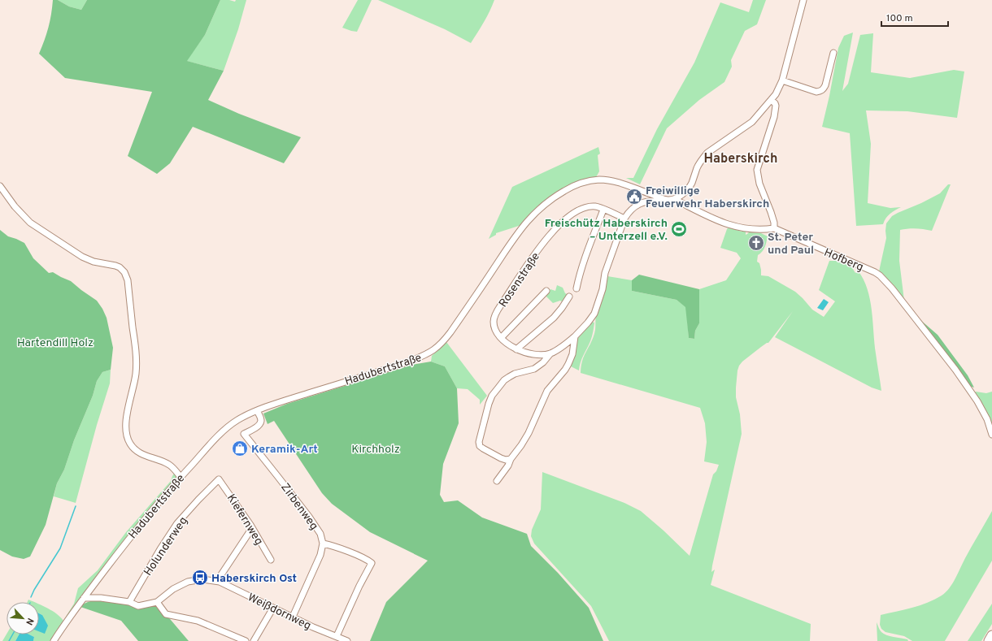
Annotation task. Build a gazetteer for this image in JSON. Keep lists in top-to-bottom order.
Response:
{
  "streets": {
    "street": [
      "Hofberg",
      "Rosenstraße",
      "Hadubertstraße",
      "Zirbenweg",
      "Kiefernweg",
      "Holunderweg",
      "Weißdornweg"
    ]
  },
  "crossings": [
    ["Rosenstraße", "Hadubertstraße"],
    ["Hadubertstraße", "Zirbenweg"],
    ["Hadubertstraße", "Weißdornweg"],
    ["Zirbenweg", "Weißdornweg"],
    ["Kiefernweg", "Holunderweg"],
    ["Holunderweg", "Weißdornweg"]
  ],
  "districts": ["Haberskirch"],
  "parks": ["Hartendill Holz", "Kirchholz"],
  "places": {
    "public building": ["Freiwillige Feuerwehr Haberskirch"],
    "sports": ["Freischütz Haberskirch – Unterzell e.V."],
    "church": ["St. Peter und Paul"],
    "shop": ["Keramik-Art"],
    "bus stop": ["Haberskirch Ost"]
  },
  "scale_bar": "100 m",
  "north": "bottom right"
}
